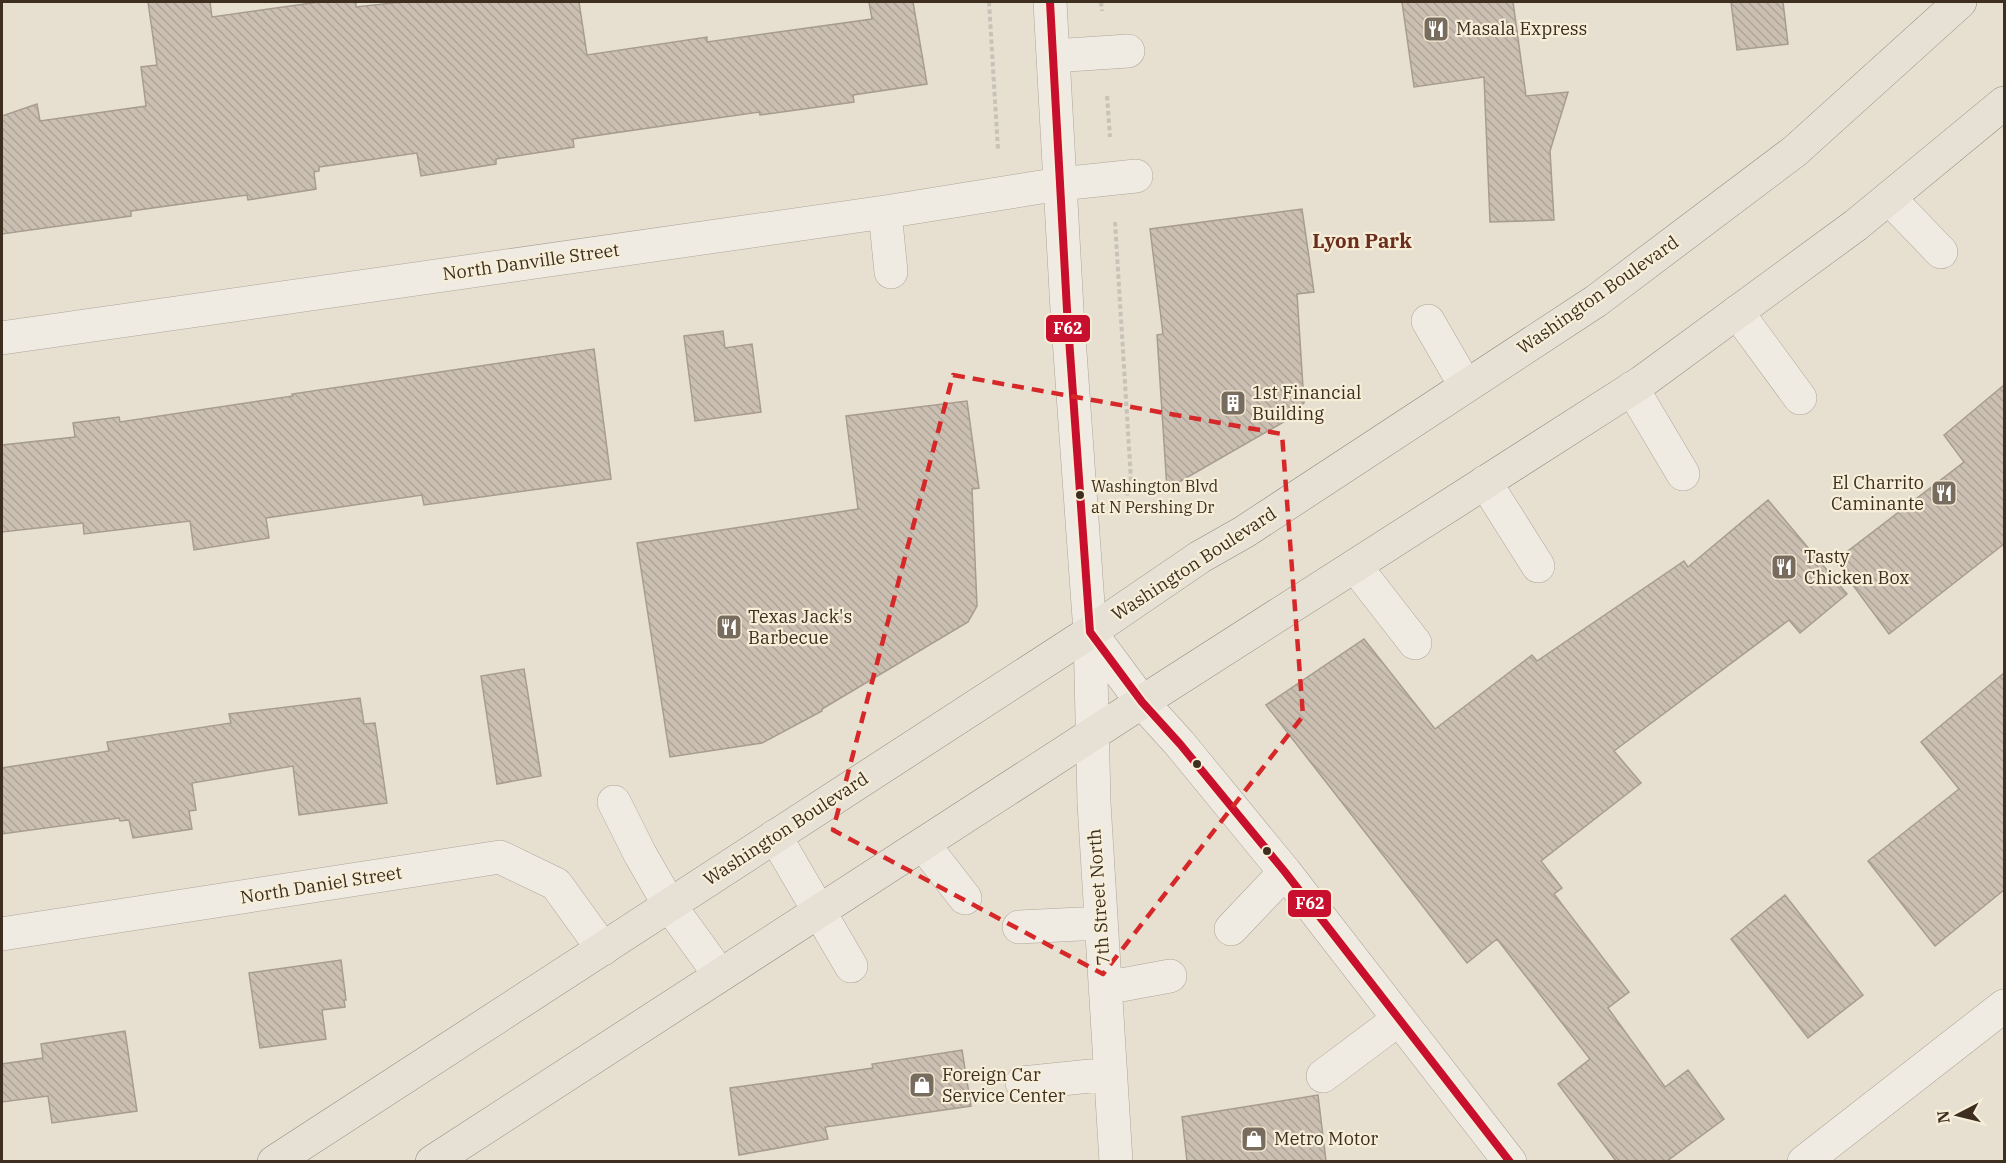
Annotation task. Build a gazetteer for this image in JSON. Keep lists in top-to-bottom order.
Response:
{
  "streets": {
    "main road": ["Washington Boulevard"],
    "street": ["North Danville Street", "North Daniel Street", "7th Street North"]
  },
  "crossings": [
    ["North Danville Street", "7th Street North"],
    ["Washington Boulevard", "North Daniel Street"],
    ["Washington Boulevard", "7th Street North"]
  ],
  "districts": ["Lyon Park"],
  "places": {
    "restaurant": [
      "Masala Express",
      "El Charrito Caminante",
      "Tasty Chicken Box",
      "Texas Jack's Barbecue"
    ],
    "building": ["1st Financial Building"],
    "other": ["Washington Blvd at N Pershing Dr"],
    "shop": ["Foreign Car Service Center", "Metro Motor"]
  },
  "lines": ["transit line F62"],
  "north": "left"
}
